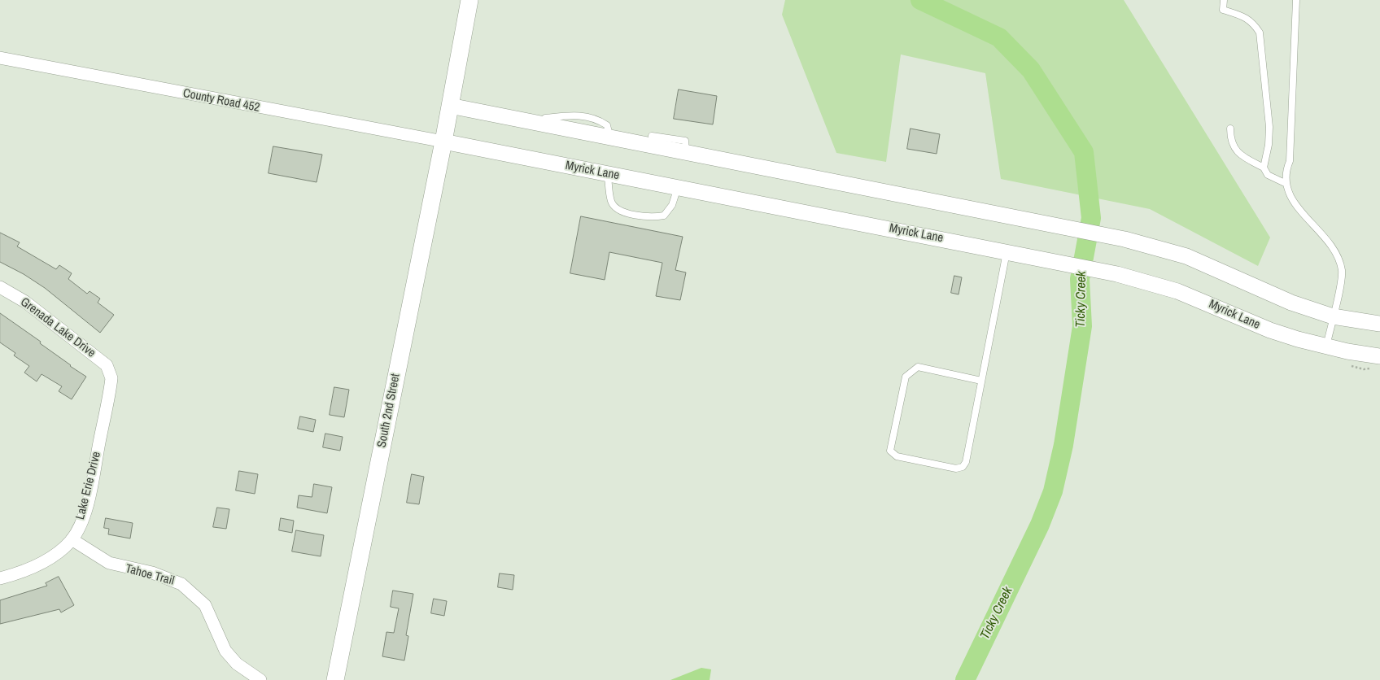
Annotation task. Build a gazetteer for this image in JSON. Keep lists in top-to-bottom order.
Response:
{
  "streets": {
    "main road": ["South 2nd Street"],
    "street": [
      "County Road 452",
      "Myrick Lane",
      "Grenada Lake Drive",
      "Lake Erie Drive",
      "Tahoe Trail"
    ]
  },
  "crossings": [
    ["County Road 452", "Myrick Lane"],
    ["County Road 452", "South 2nd Street"],
    ["Myrick Lane", "South 2nd Street"],
    ["Grenada Lake Drive", "Lake Erie Drive"],
    ["Lake Erie Drive", "Tahoe Trail"]
  ],
  "water": ["Ticky Creek"]
}
